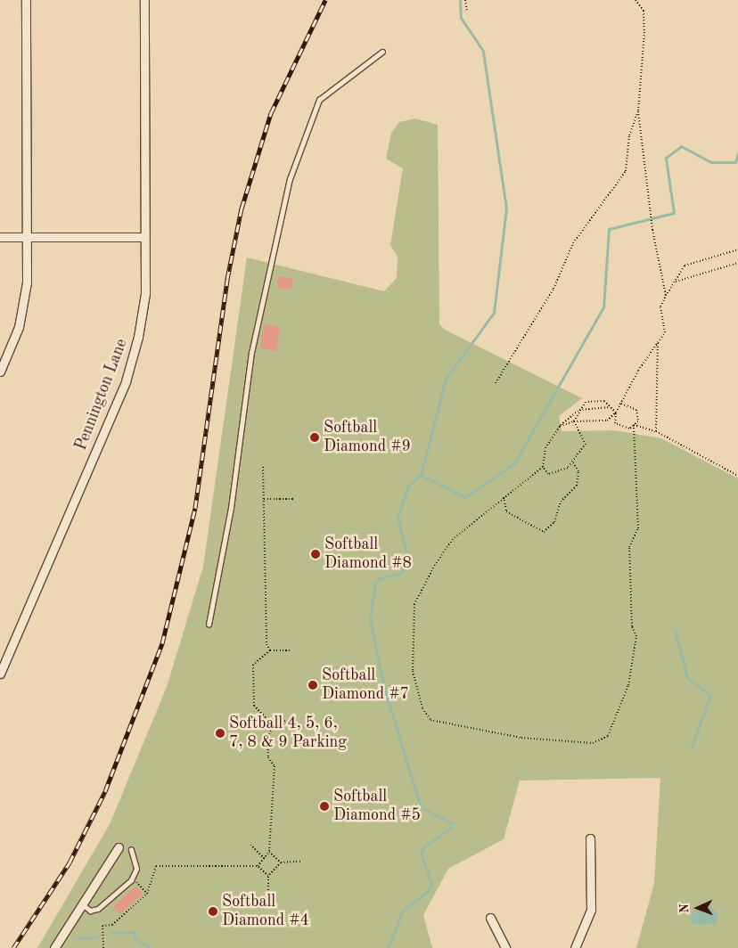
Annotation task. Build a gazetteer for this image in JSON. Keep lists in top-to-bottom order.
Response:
{
  "streets": {
    "street": ["Pennington Lane"]
  },
  "places": [
    "Softball Diamond #9",
    "Softball Diamond #8",
    "Softball Diamond #7",
    "Softball 4, 5, 6, 7, 8 & 9 Parking",
    "Softball Diamond #5",
    "Softball Diamond #4"
  ],
  "north": "left"
}
